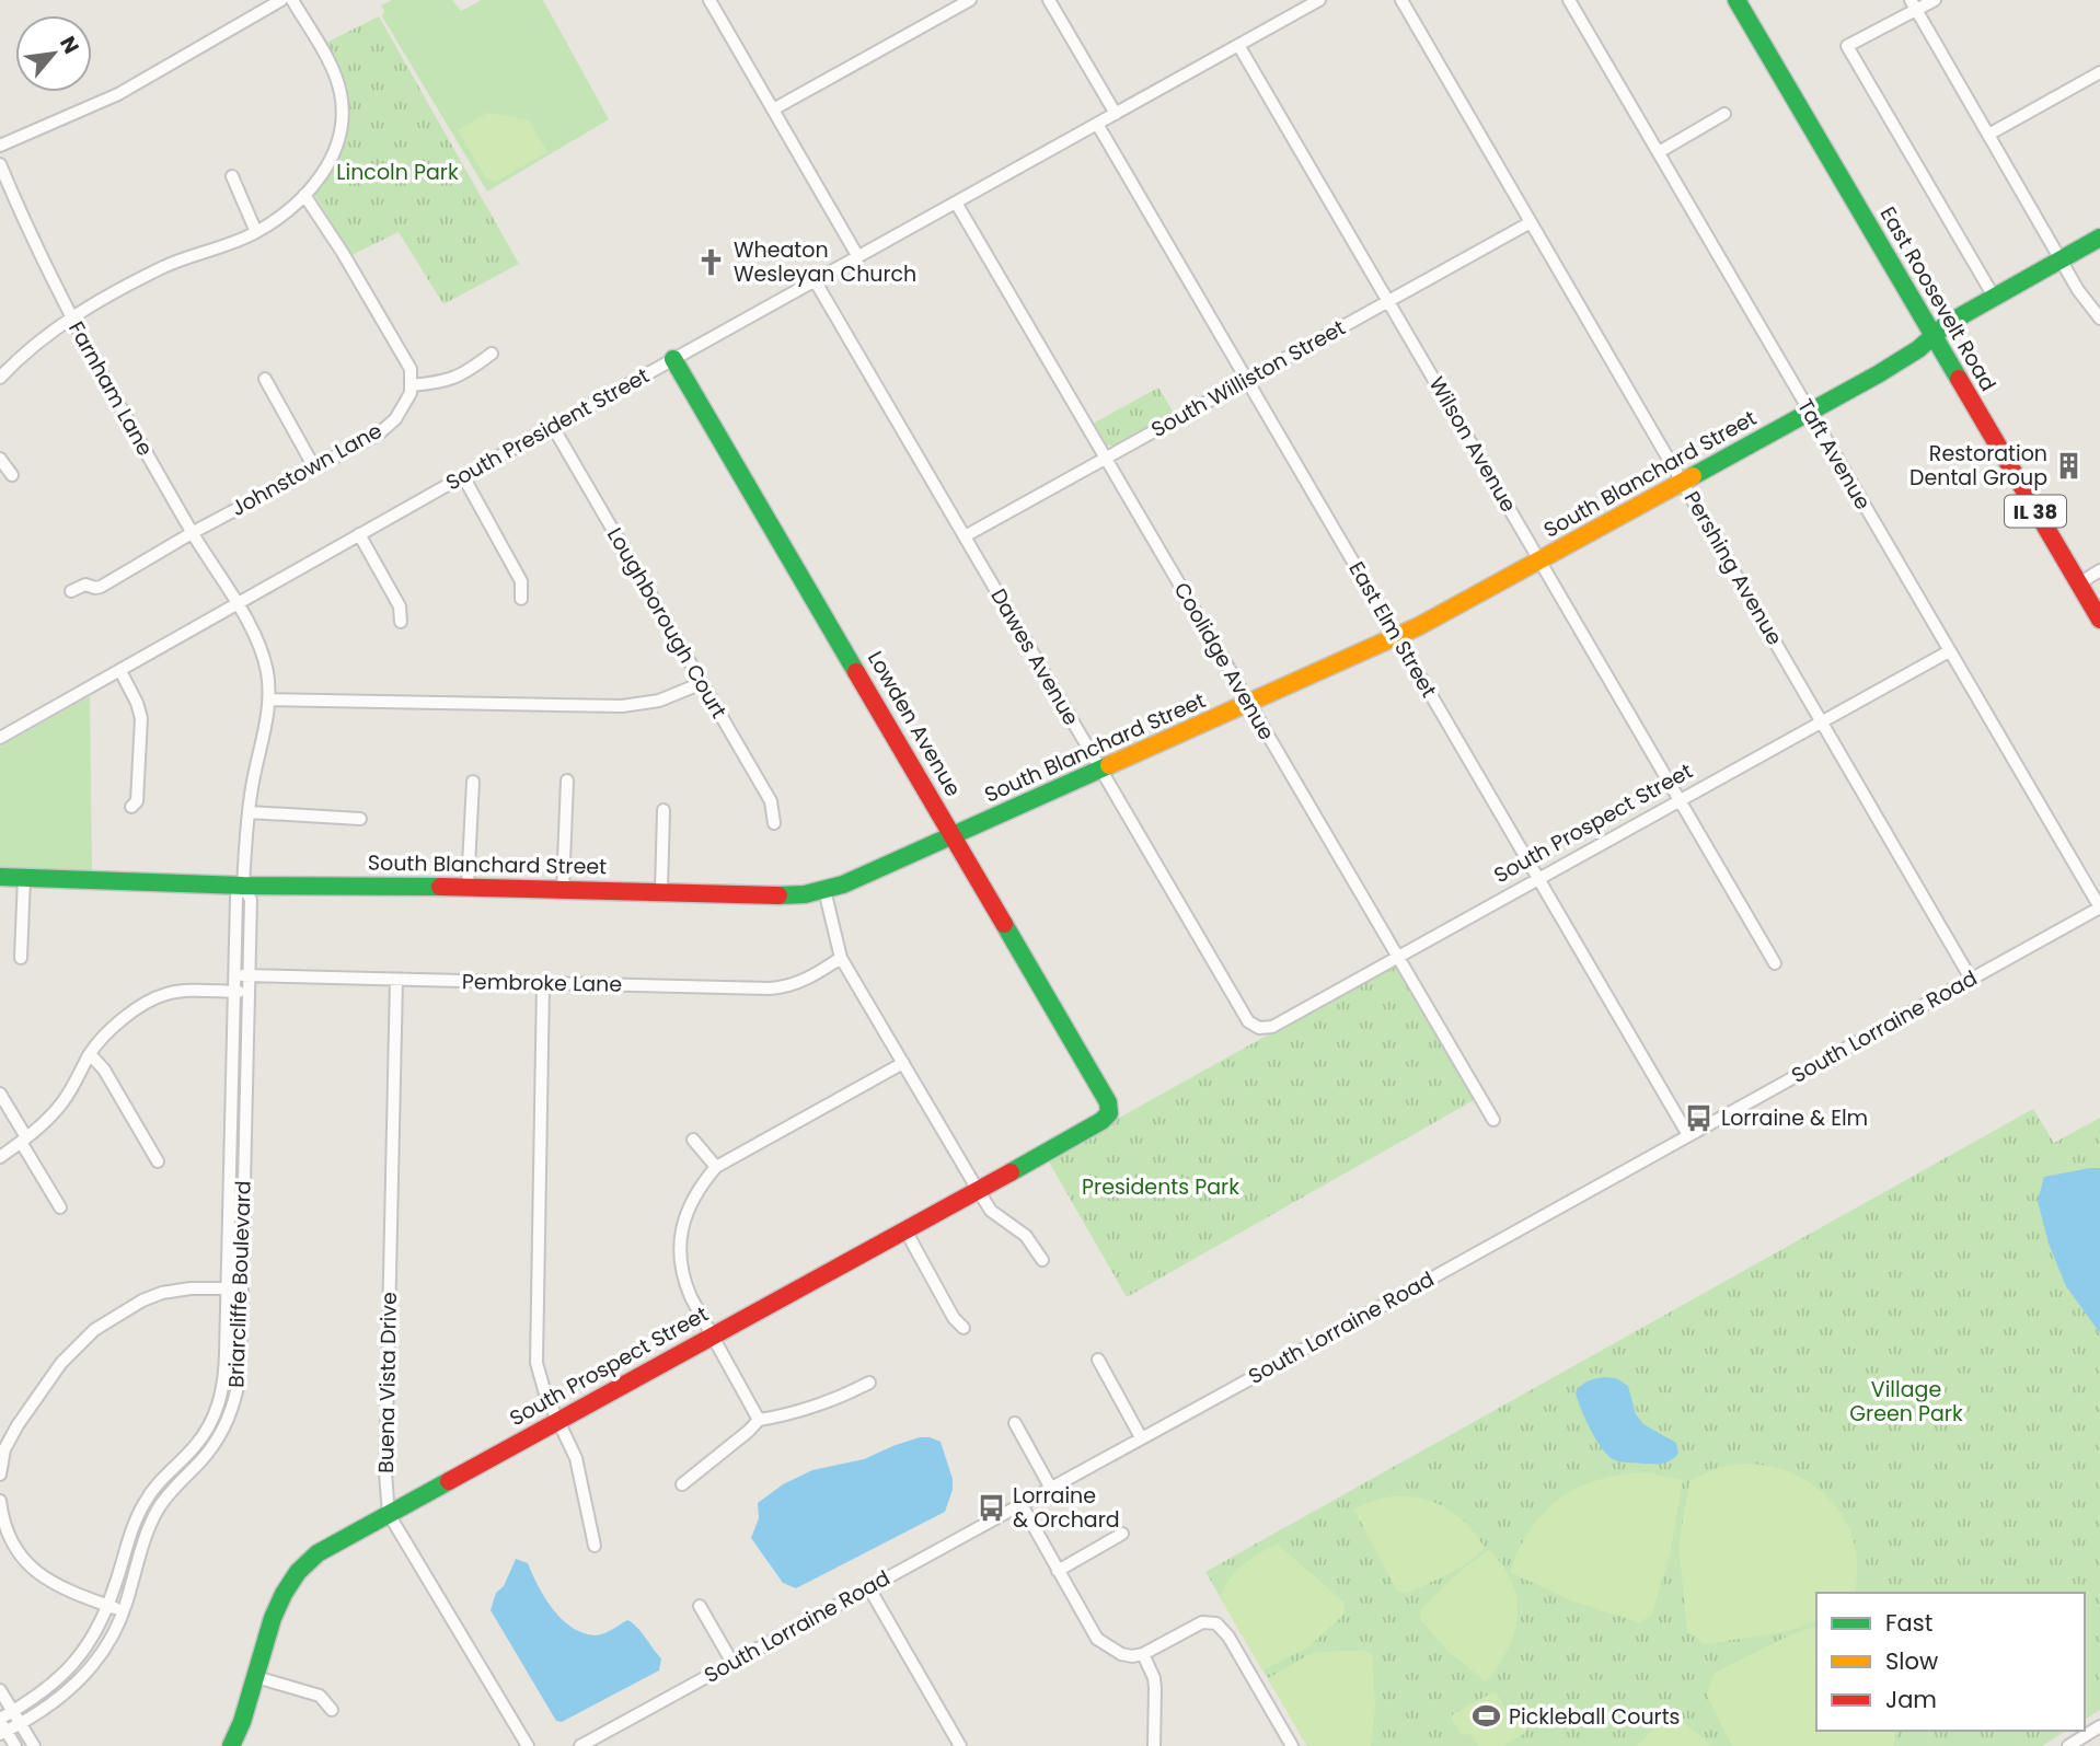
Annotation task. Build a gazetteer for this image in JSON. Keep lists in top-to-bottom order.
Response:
{
  "streets": {
    "street": [
      "East Roosevelt Road",
      "South Williston Street",
      "Farnham Lane",
      "South President Street",
      "Wilson Avenue",
      "Taft Avenue",
      "Johnstown Lane",
      "South Blanchard Street",
      "IL 38",
      "Pershing Avenue",
      "Loughborough Court",
      "East Elm Street",
      "Dawes Avenue",
      "Coolidge Avenue",
      "Lowden Avenue",
      "South Prospect Street",
      "Pembroke Lane",
      "South Lorraine Road",
      "Briarcliffe Boulevard",
      "Buena Vista Drive"
    ]
  },
  "crossings": [
    ["East Roosevelt Road", "South Blanchard Street"],
    ["South Williston Street", "Wilson Avenue"],
    ["South Williston Street", "Pershing Avenue"],
    ["South Williston Street", "East Elm Street"],
    ["South Williston Street", "Dawes Avenue"],
    ["South Williston Street", "Coolidge Avenue"],
    ["Farnham Lane", "South President Street"],
    ["Farnham Lane", "Johnstown Lane"],
    ["Farnham Lane", "Briarcliffe Boulevard"],
    ["South President Street", "Loughborough Court"],
    ["South President Street", "East Elm Street"],
    ["South President Street", "Dawes Avenue"],
    ["South President Street", "Coolidge Avenue"],
    ["South President Street", "Lowden Avenue"],
    ["South President Street", "Briarcliffe Boulevard"],
    ["Wilson Avenue", "South Blanchard Street"],
    ["Wilson Avenue", "South Prospect Street"],
    ["Taft Avenue", "South Blanchard Street"],
    ["Taft Avenue", "South Prospect Street"],
    ["Taft Avenue", "South Lorraine Road"],
    ["South Blanchard Street", "Pershing Avenue"],
    ["South Blanchard Street", "East Elm Street"],
    ["South Blanchard Street", "Dawes Avenue"],
    ["South Blanchard Street", "Coolidge Avenue"],
    ["South Blanchard Street", "Lowden Avenue"],
    ["South Blanchard Street", "Briarcliffe Boulevard"],
    ["Pershing Avenue", "South Prospect Street"],
    ["Pershing Avenue", "South Lorraine Road"],
    ["East Elm Street", "South Prospect Street"],
    ["East Elm Street", "South Lorraine Road"],
    ["Dawes Avenue", "South Prospect Street"],
    ["Coolidge Avenue", "South Prospect Street"],
    ["Lowden Avenue", "South Prospect Street"],
    ["South Prospect Street", "Buena Vista Drive"],
    ["Pembroke Lane", "Briarcliffe Boulevard"],
    ["Pembroke Lane", "Buena Vista Drive"]
  ],
  "parks": ["Lincoln Park", "Presidents Park", "Village Green Park"],
  "places": {
    "church": ["Wheaton Wesleyan Church"],
    "building": ["Restoration Dental Group"],
    "bus stop": ["Lorraine & Elm", "Lorraine & Orchard"],
    "sports": ["Pickleball Courts"]
  },
  "legend": ["Fast", "Slow", "Jam"],
  "north": "top right"
}
